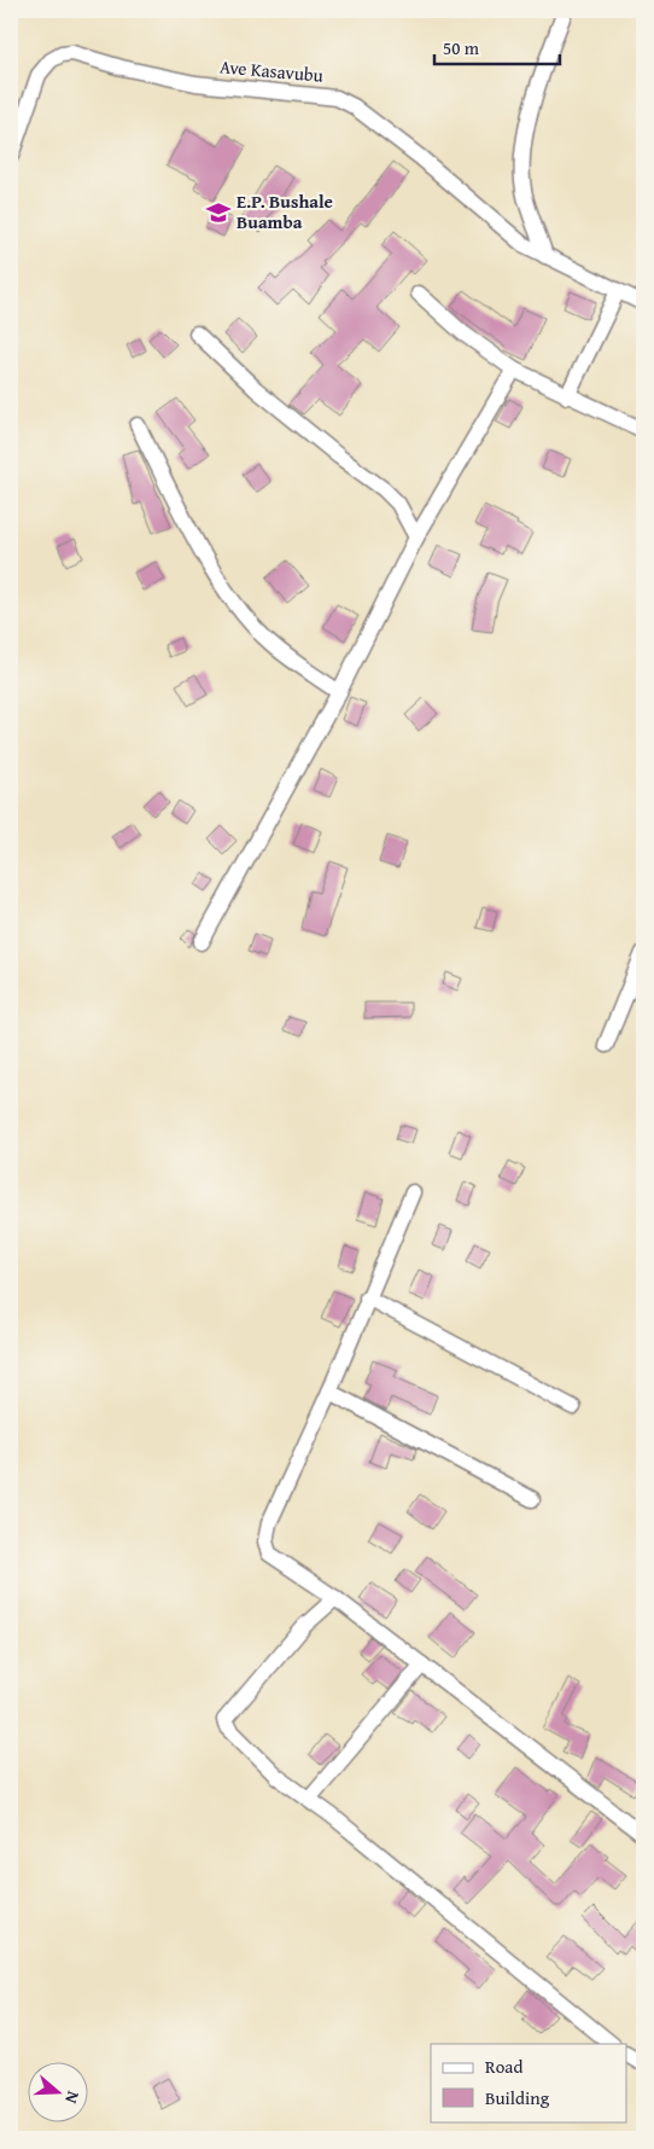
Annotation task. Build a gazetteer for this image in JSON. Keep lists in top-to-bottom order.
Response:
{
  "streets": {
    "street": ["Ave Kasavubu"]
  },
  "places": {
    "school or university": ["E.P. Bushale Buamba"]
  },
  "legend": ["Road", "Building"],
  "scale_bar": "50 m",
  "north": "right"
}
